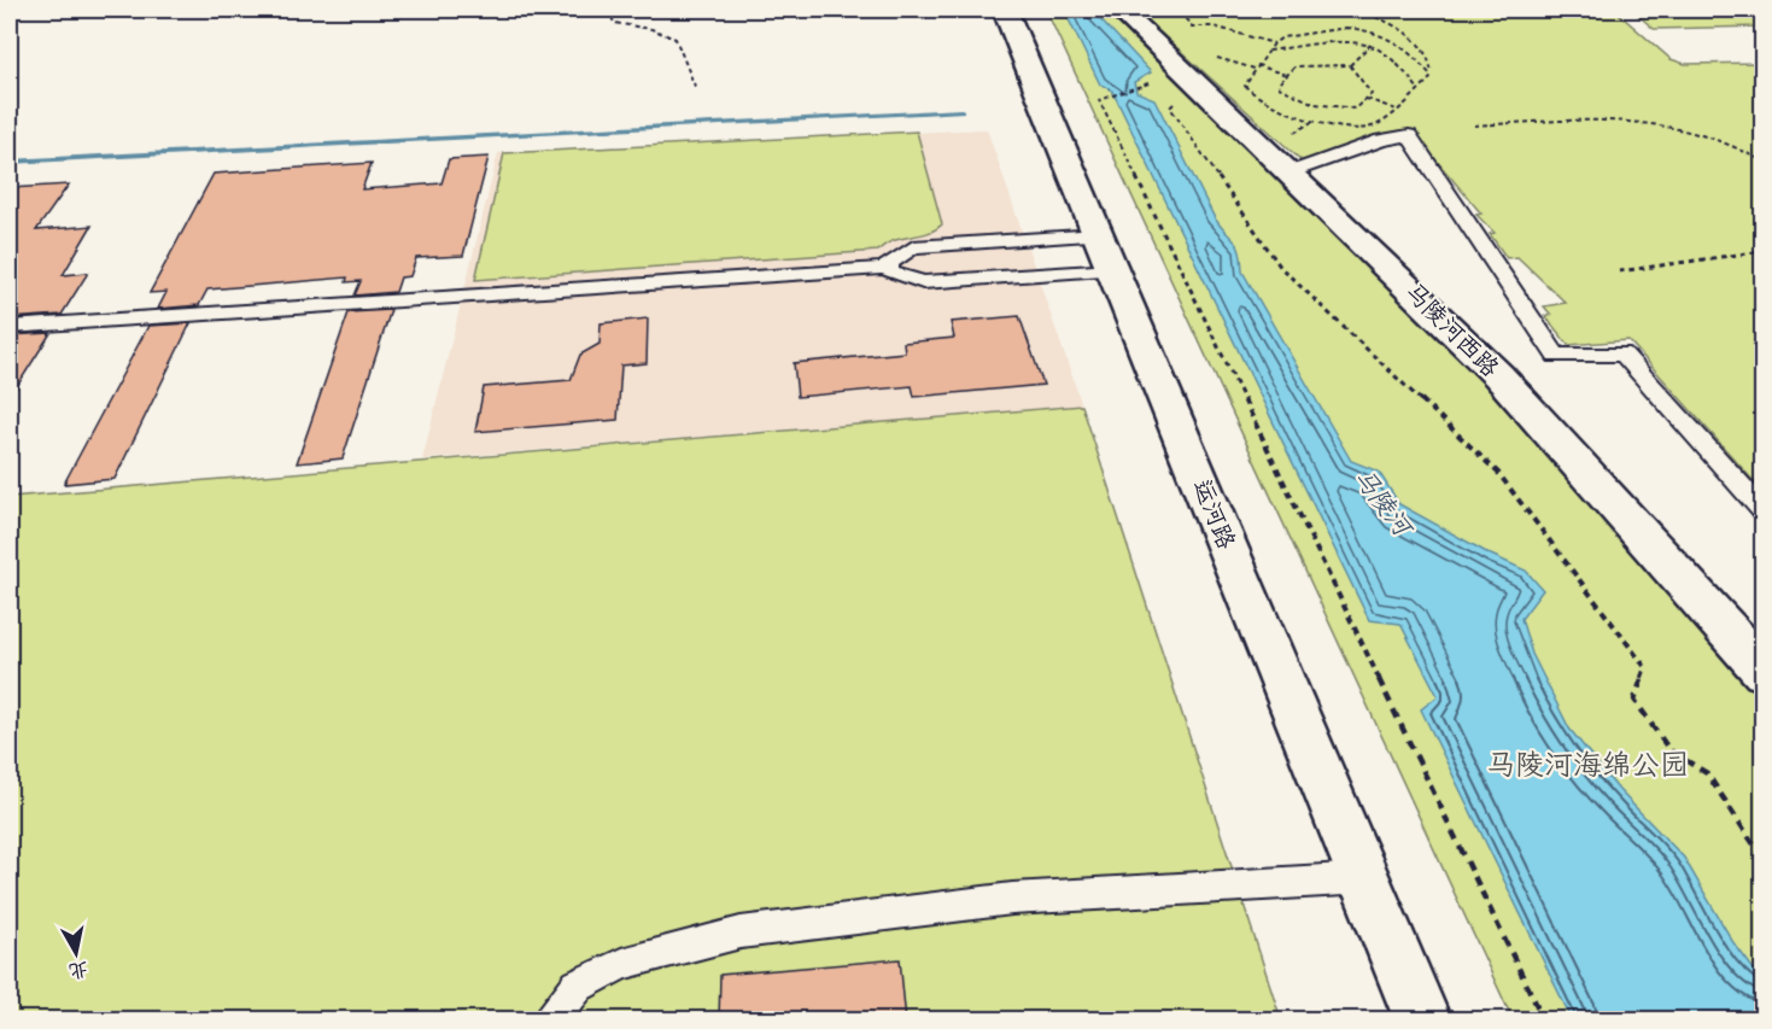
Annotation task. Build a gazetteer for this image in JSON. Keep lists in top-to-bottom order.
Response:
{
  "streets": {
    "street": ["马陵河西路", "运河路"]
  },
  "water": ["马陵河"],
  "parks": ["马陵河海绵公园"],
  "north": "bottom"
}
